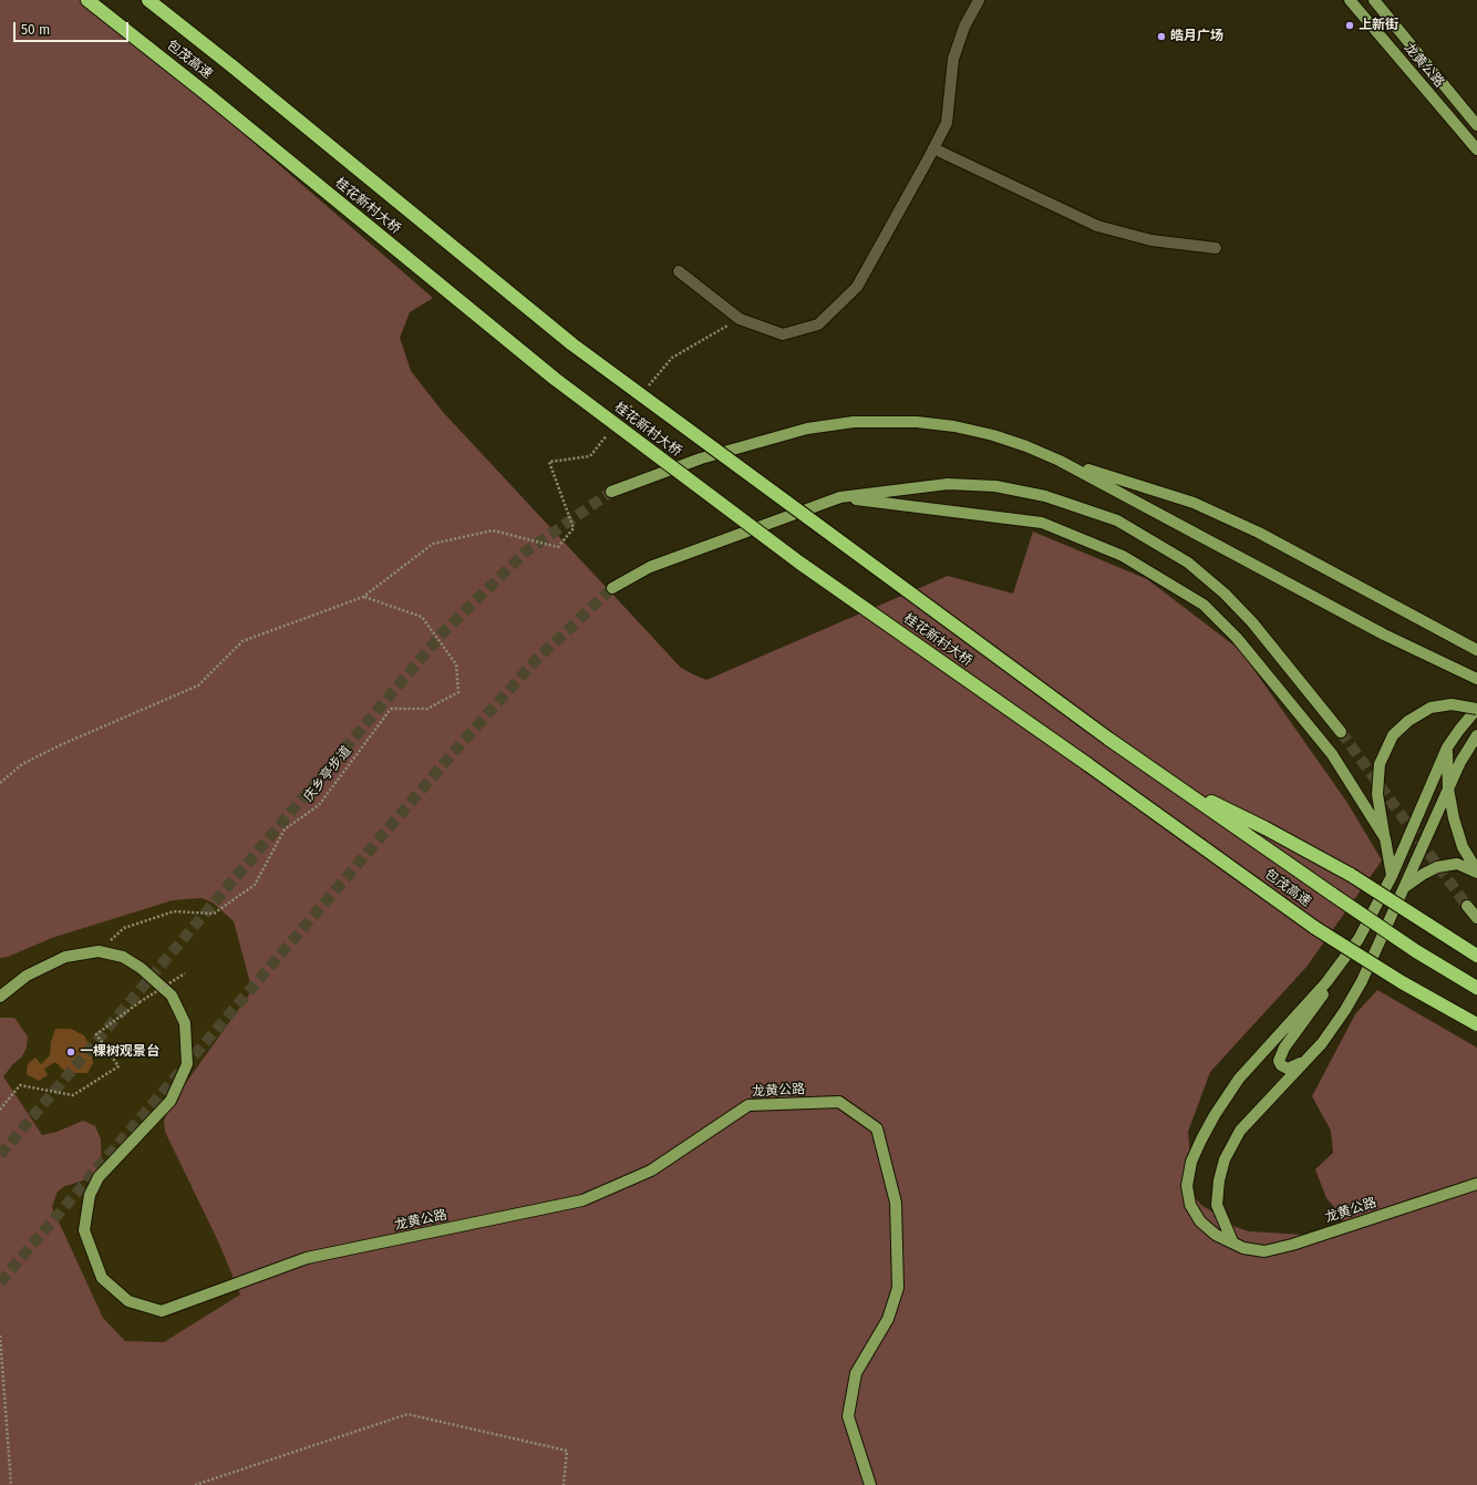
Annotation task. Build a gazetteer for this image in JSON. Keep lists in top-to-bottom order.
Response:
{
  "streets": {
    "highway": ["包茂高速", "桂花新村大桥"],
    "main road": ["龙黄公路"],
    "path": ["庆乡亭步道"]
  },
  "crossings": [
    ["包茂高速", "桂花新村大桥"],
    ["龙黄公路", "庆乡亭步道"]
  ],
  "places": ["上新街", "皓月广场", "一棵树观景台"],
  "scale_bar": "50 m"
}
